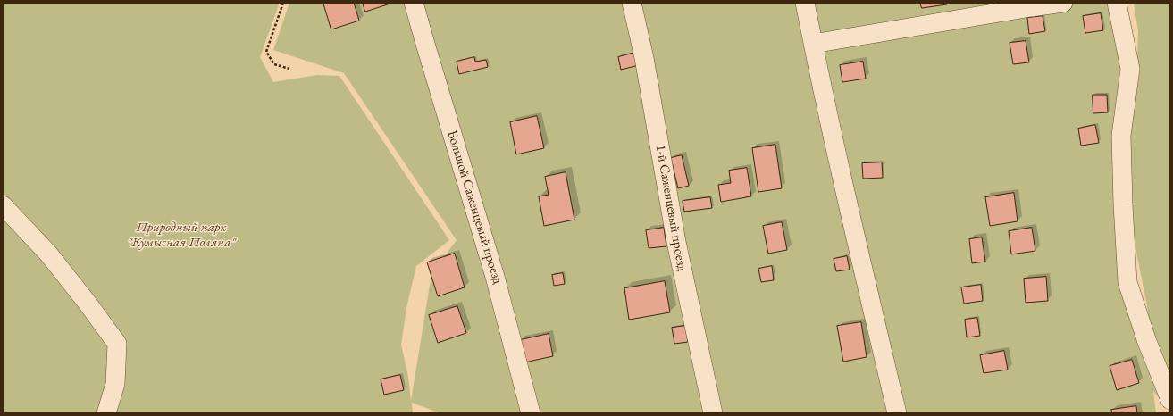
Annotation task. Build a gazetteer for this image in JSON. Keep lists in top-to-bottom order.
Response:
{
  "streets": {
    "lane": ["Большой Саженцевый проезд", "1-й Саженцевый проезд"]
  },
  "parks": ["Природный парк \"Кумысная Поляна\""]
}
